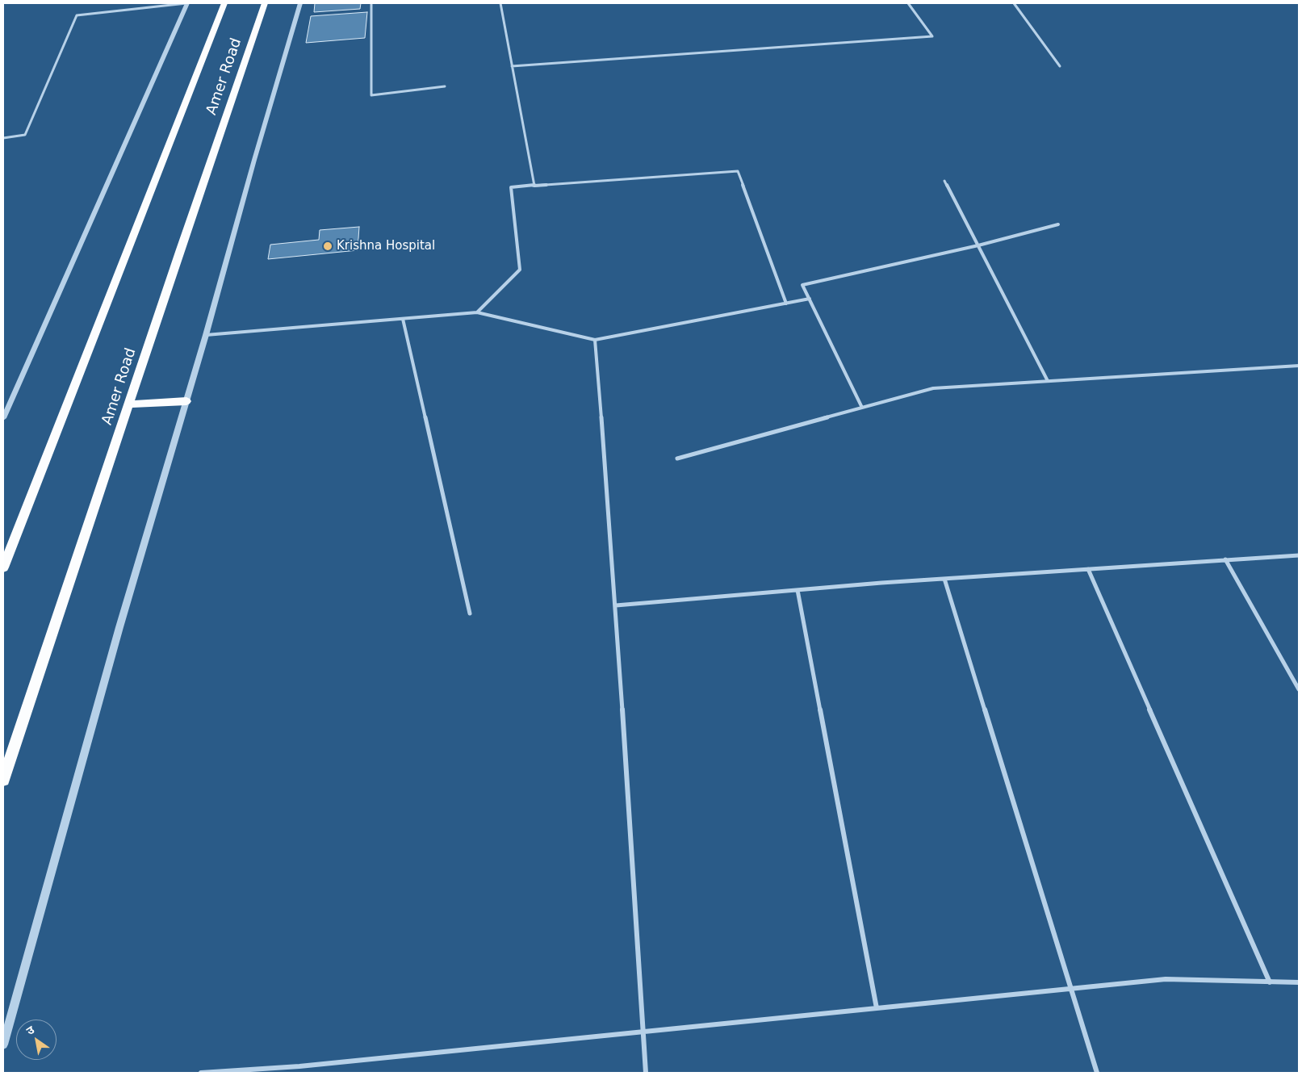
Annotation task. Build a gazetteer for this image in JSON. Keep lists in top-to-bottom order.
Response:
{
  "streets": {
    "highway": ["Amer Road"]
  },
  "places": ["Krishna Hospital"],
  "north": "top left"
}
